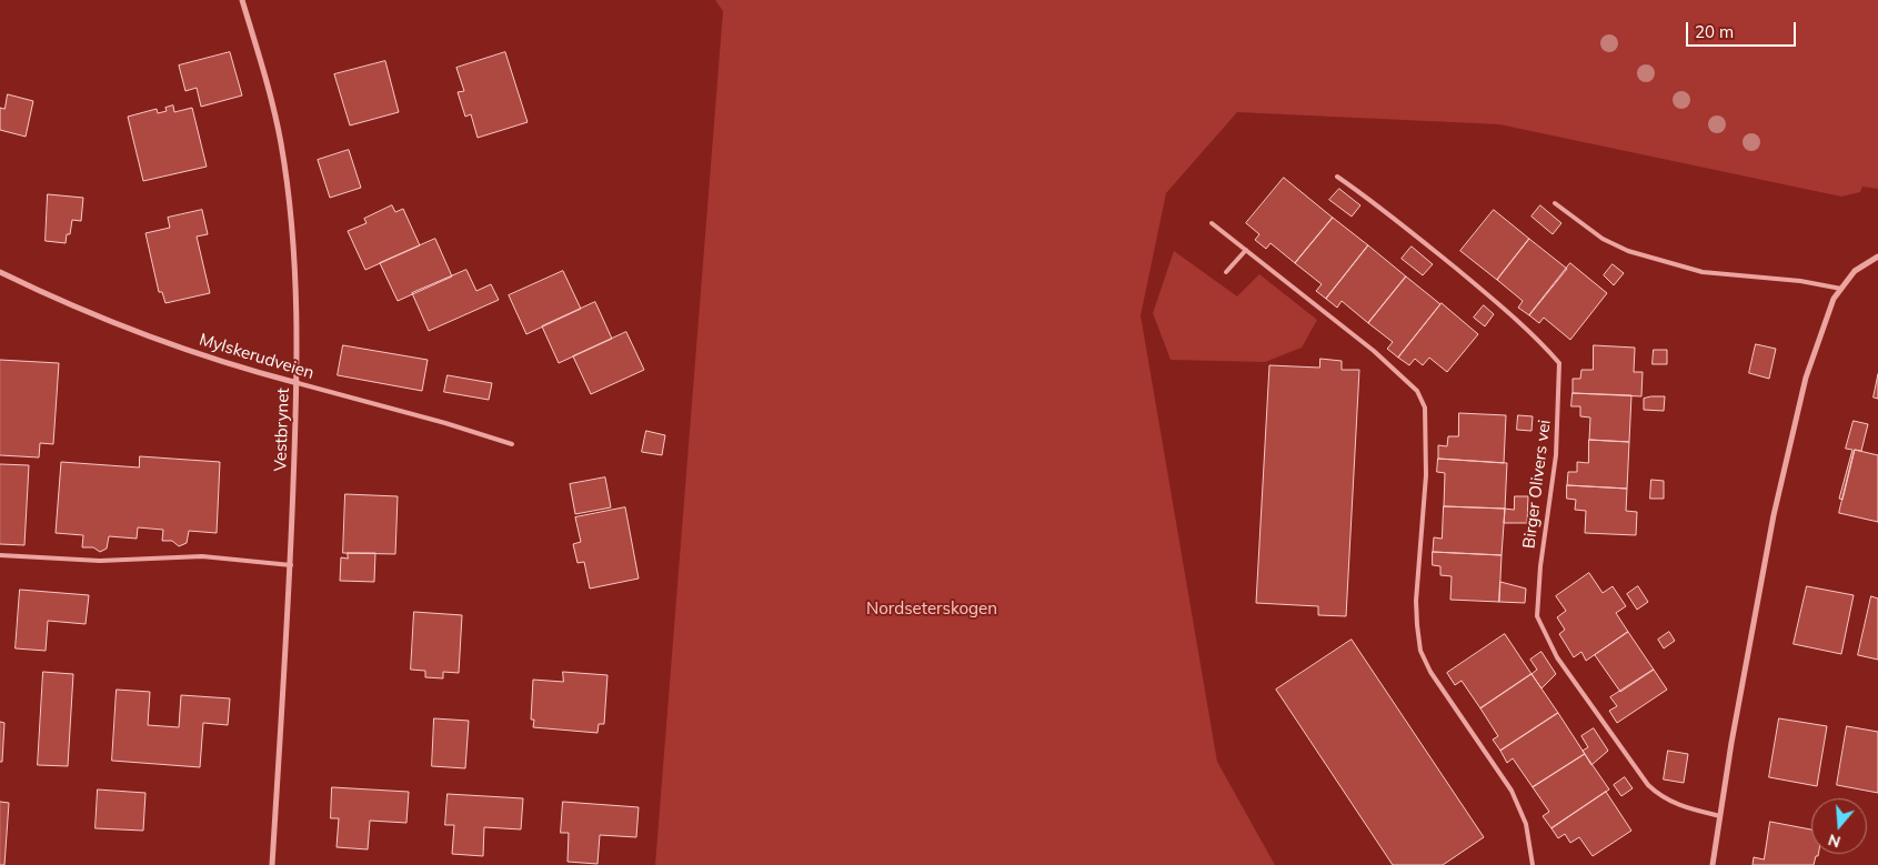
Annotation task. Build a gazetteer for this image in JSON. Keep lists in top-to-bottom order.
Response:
{
  "streets": {
    "street": ["Mylskerudveien", "Vestbrynet"],
    "lane": ["Birger Olivers vei"]
  },
  "crossings": [
    ["Mylskerudveien", "Vestbrynet"]
  ],
  "parks": ["Nordseterskogen"],
  "scale_bar": "20 m",
  "north": "bottom"
}
